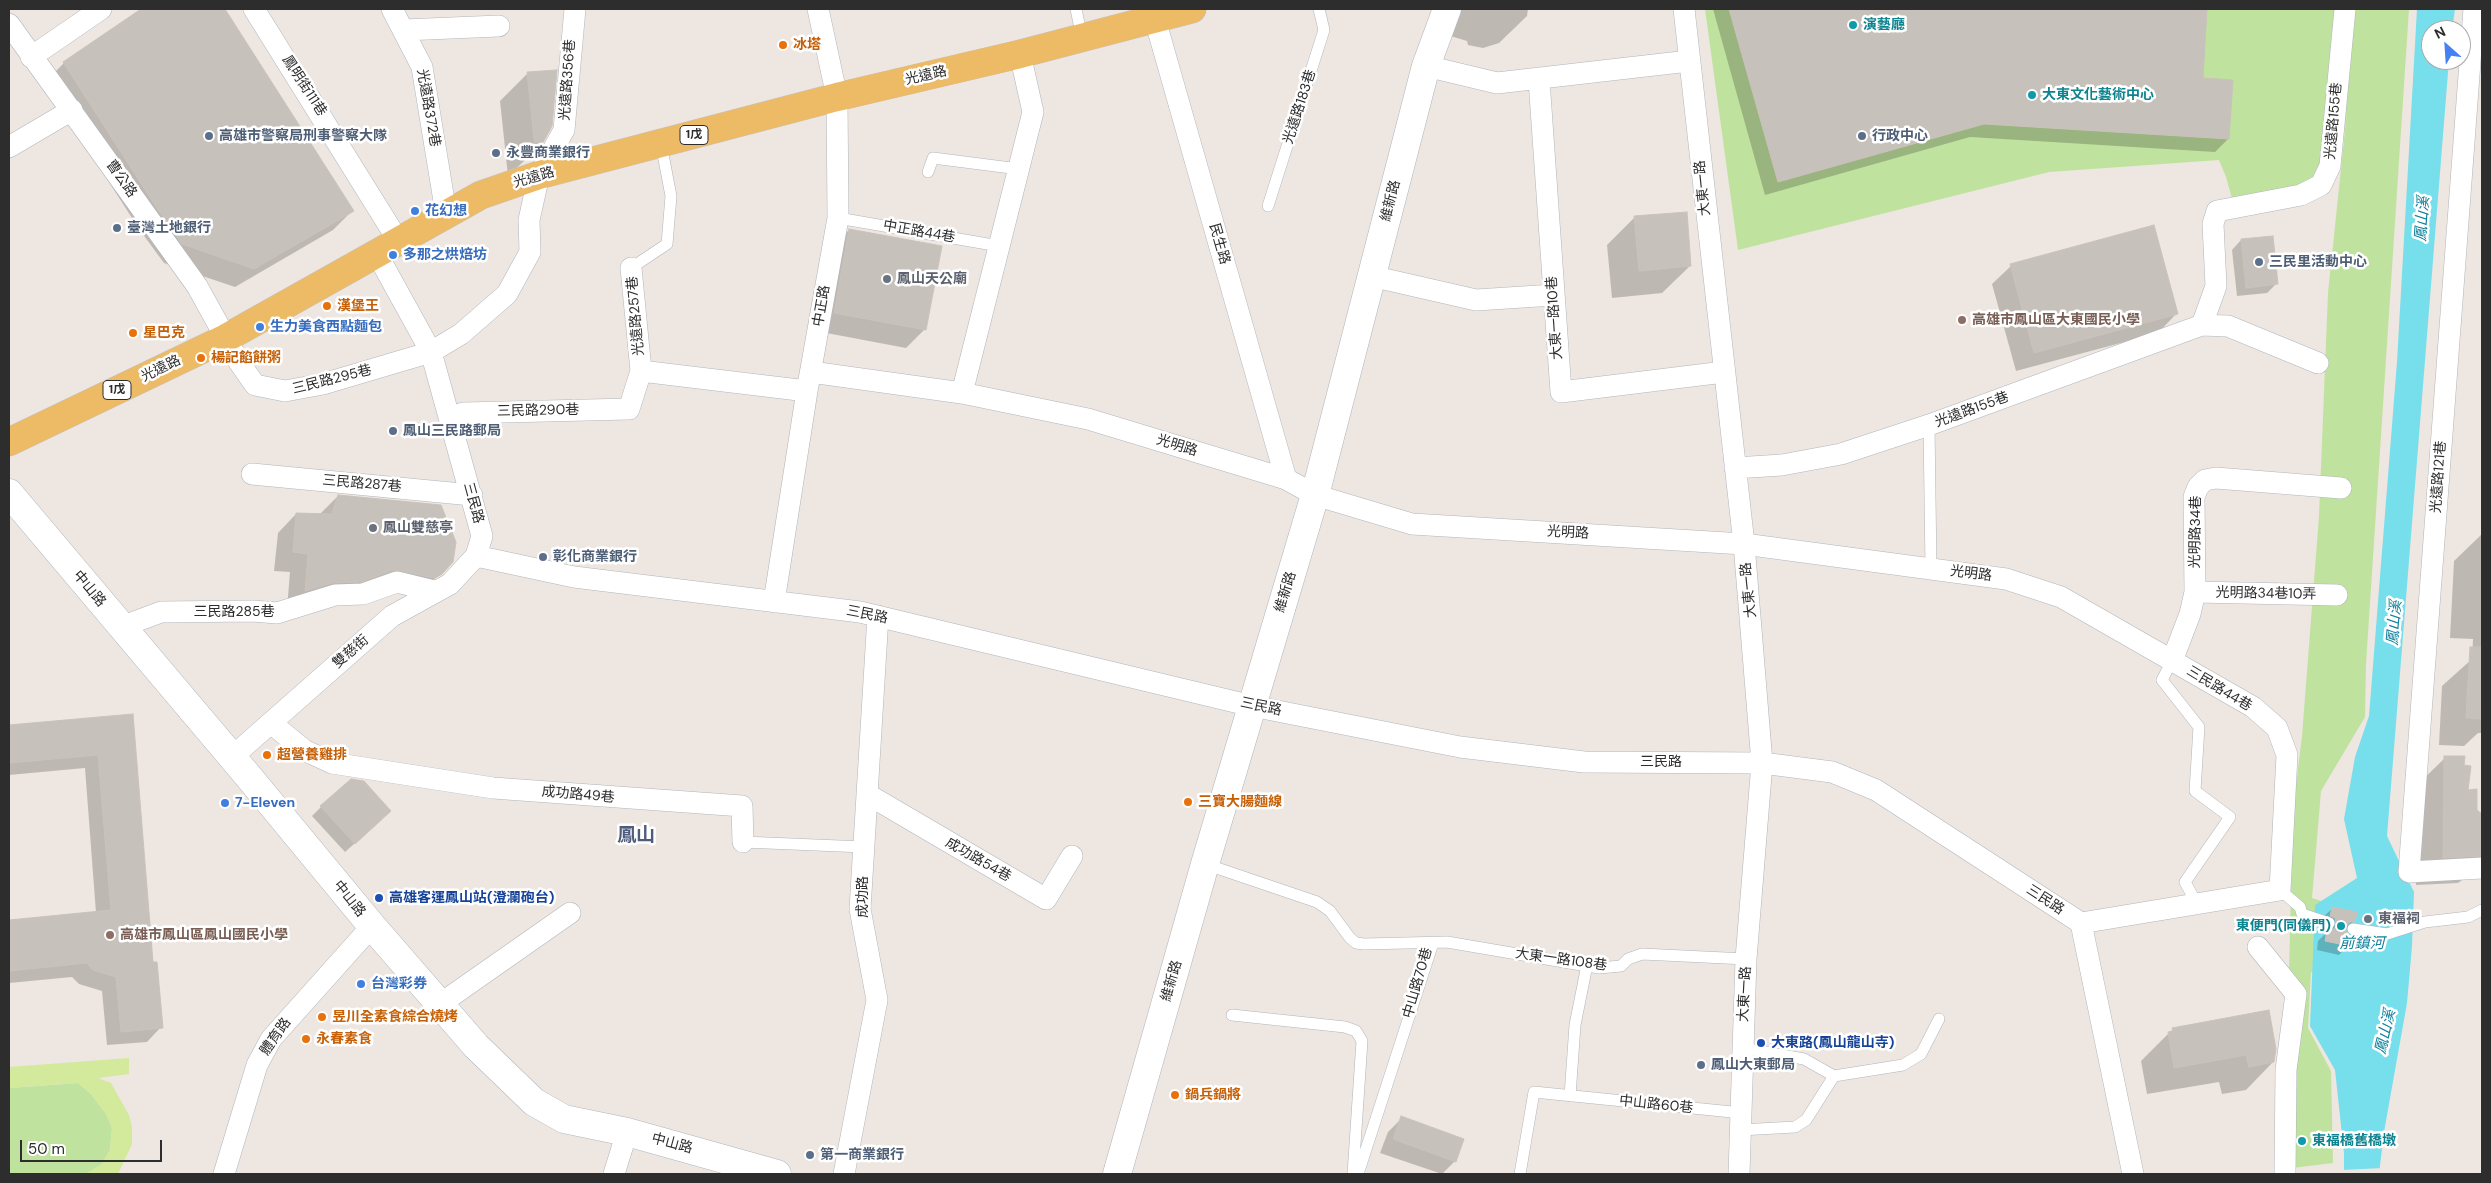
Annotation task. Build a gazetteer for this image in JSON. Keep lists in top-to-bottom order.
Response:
{
  "streets": {
    "main road": [
      "光遠路",
      "1戊",
      "維新路",
      "中山路"
    ],
    "street": [
      "光遠路356巷",
      "鳳明街111巷",
      "光遠路372巷",
      "光遠路155巷",
      "曹公路",
      "大東一路",
      "民生路",
      "中正路",
      "光遠路257巷",
      "大東一路10巷",
      "三民路295巷",
      "三民路290巷",
      "光明路",
      "光遠路121巷",
      "三民路287巷",
      "三民路",
      "光明路34巷",
      "光明路34巷10弄",
      "三民路285巷",
      "雙慈街",
      "三民路44巷",
      "成功路49巷",
      "成功路54巷",
      "成功路",
      "體育路"
    ],
    "lane": [
      "光遠路183巷",
      "中正路44巷",
      "大東一路108巷",
      "中山路70巷",
      "中山路60巷"
    ]
  },
  "crossings": [
    ["光遠路", "光遠路356巷"],
    ["光遠路", "鳳明街111巷"],
    ["光遠路", "光遠路372巷"],
    ["光遠路", "曹公路"],
    ["光遠路", "民生路"],
    ["光遠路", "中正路"],
    ["光遠路", "光遠路257巷"],
    ["光遠路", "三民路295巷"],
    ["光遠路", "三民路"],
    ["光遠路356巷", "三民路295巷"],
    ["光遠路356巷", "三民路"],
    ["鳳明街111巷", "三民路"],
    ["光遠路155巷", "大東一路"],
    ["曹公路", "三民路295巷"],
    ["大東一路", "大東一路10巷"],
    ["大東一路", "光明路"],
    ["大東一路", "三民路"],
    ["大東一路", "大東一路108巷"],
    ["大東一路", "中山路60巷"],
    ["維新路", "光明路"],
    ["維新路", "三民路"],
    ["維新路", "中山路70巷"],
    ["中正路44巷", "中正路"],
    ["民生路", "光明路"],
    ["中正路", "光遠路257巷"],
    ["中正路", "光明路"],
    ["中正路", "三民路"],
    ["光遠路257巷", "三民路290巷"],
    ["光遠路257巷", "光明路"],
    ["三民路295巷", "三民路"],
    ["三民路290巷", "三民路"],
    ["光明路", "光明路34巷"],
    ["光明路", "三民路44巷"],
    ["三民路287巷", "三民路"],
    ["三民路", "雙慈街"],
    ["三民路", "成功路"],
    ["光明路34巷", "光明路34巷10弄"],
    ["光明路34巷", "三民路44巷"],
    ["中山路", "三民路285巷"],
    ["中山路", "雙慈街"],
    ["中山路", "體育路"],
    ["三民路285巷", "雙慈街"],
    ["雙慈街", "成功路49巷"],
    ["成功路49巷", "成功路"],
    ["成功路54巷", "成功路"],
    ["大東一路108巷", "中山路70巷"]
  ],
  "districts": ["鳳山"],
  "water": ["鳳山溪", "前鎮河"],
  "places": [
    "演藝廳",
    "冰塔",
    "大東文化藝術中心",
    "高雄市警察局刑事警察大隊",
    "行政中心",
    "永豐商業銀行",
    "花幻想",
    "臺灣土地銀行",
    "多那之烘焙坊",
    "三民里活動中心",
    "鳳山天公廟",
    "漢堡王",
    "高雄市鳳山區大東國民小學",
    "生力美食西點麵包",
    "星巴克",
    "楊記餡餅粥",
    "鳳山三民路郵局",
    "鳳山雙慈亭",
    "彰化商業銀行",
    "超營養雞排",
    "三寶大腸麵線",
    "7-Eleven",
    "高雄客運鳳山站(澄瀾砲台)",
    "東福祠",
    "東便門(同儀門)",
    "高雄市鳳山區鳳山國民小學",
    "台灣彩券",
    "昱川全素食綜合燒烤",
    "永春素食",
    "大東路(鳳山龍山寺)",
    "鳳山大東郵局",
    "鍋兵鍋將",
    "東福橋舊橋墩",
    "第一商業銀行"
  ],
  "scale_bar": "50 m",
  "north": "top left"
}
